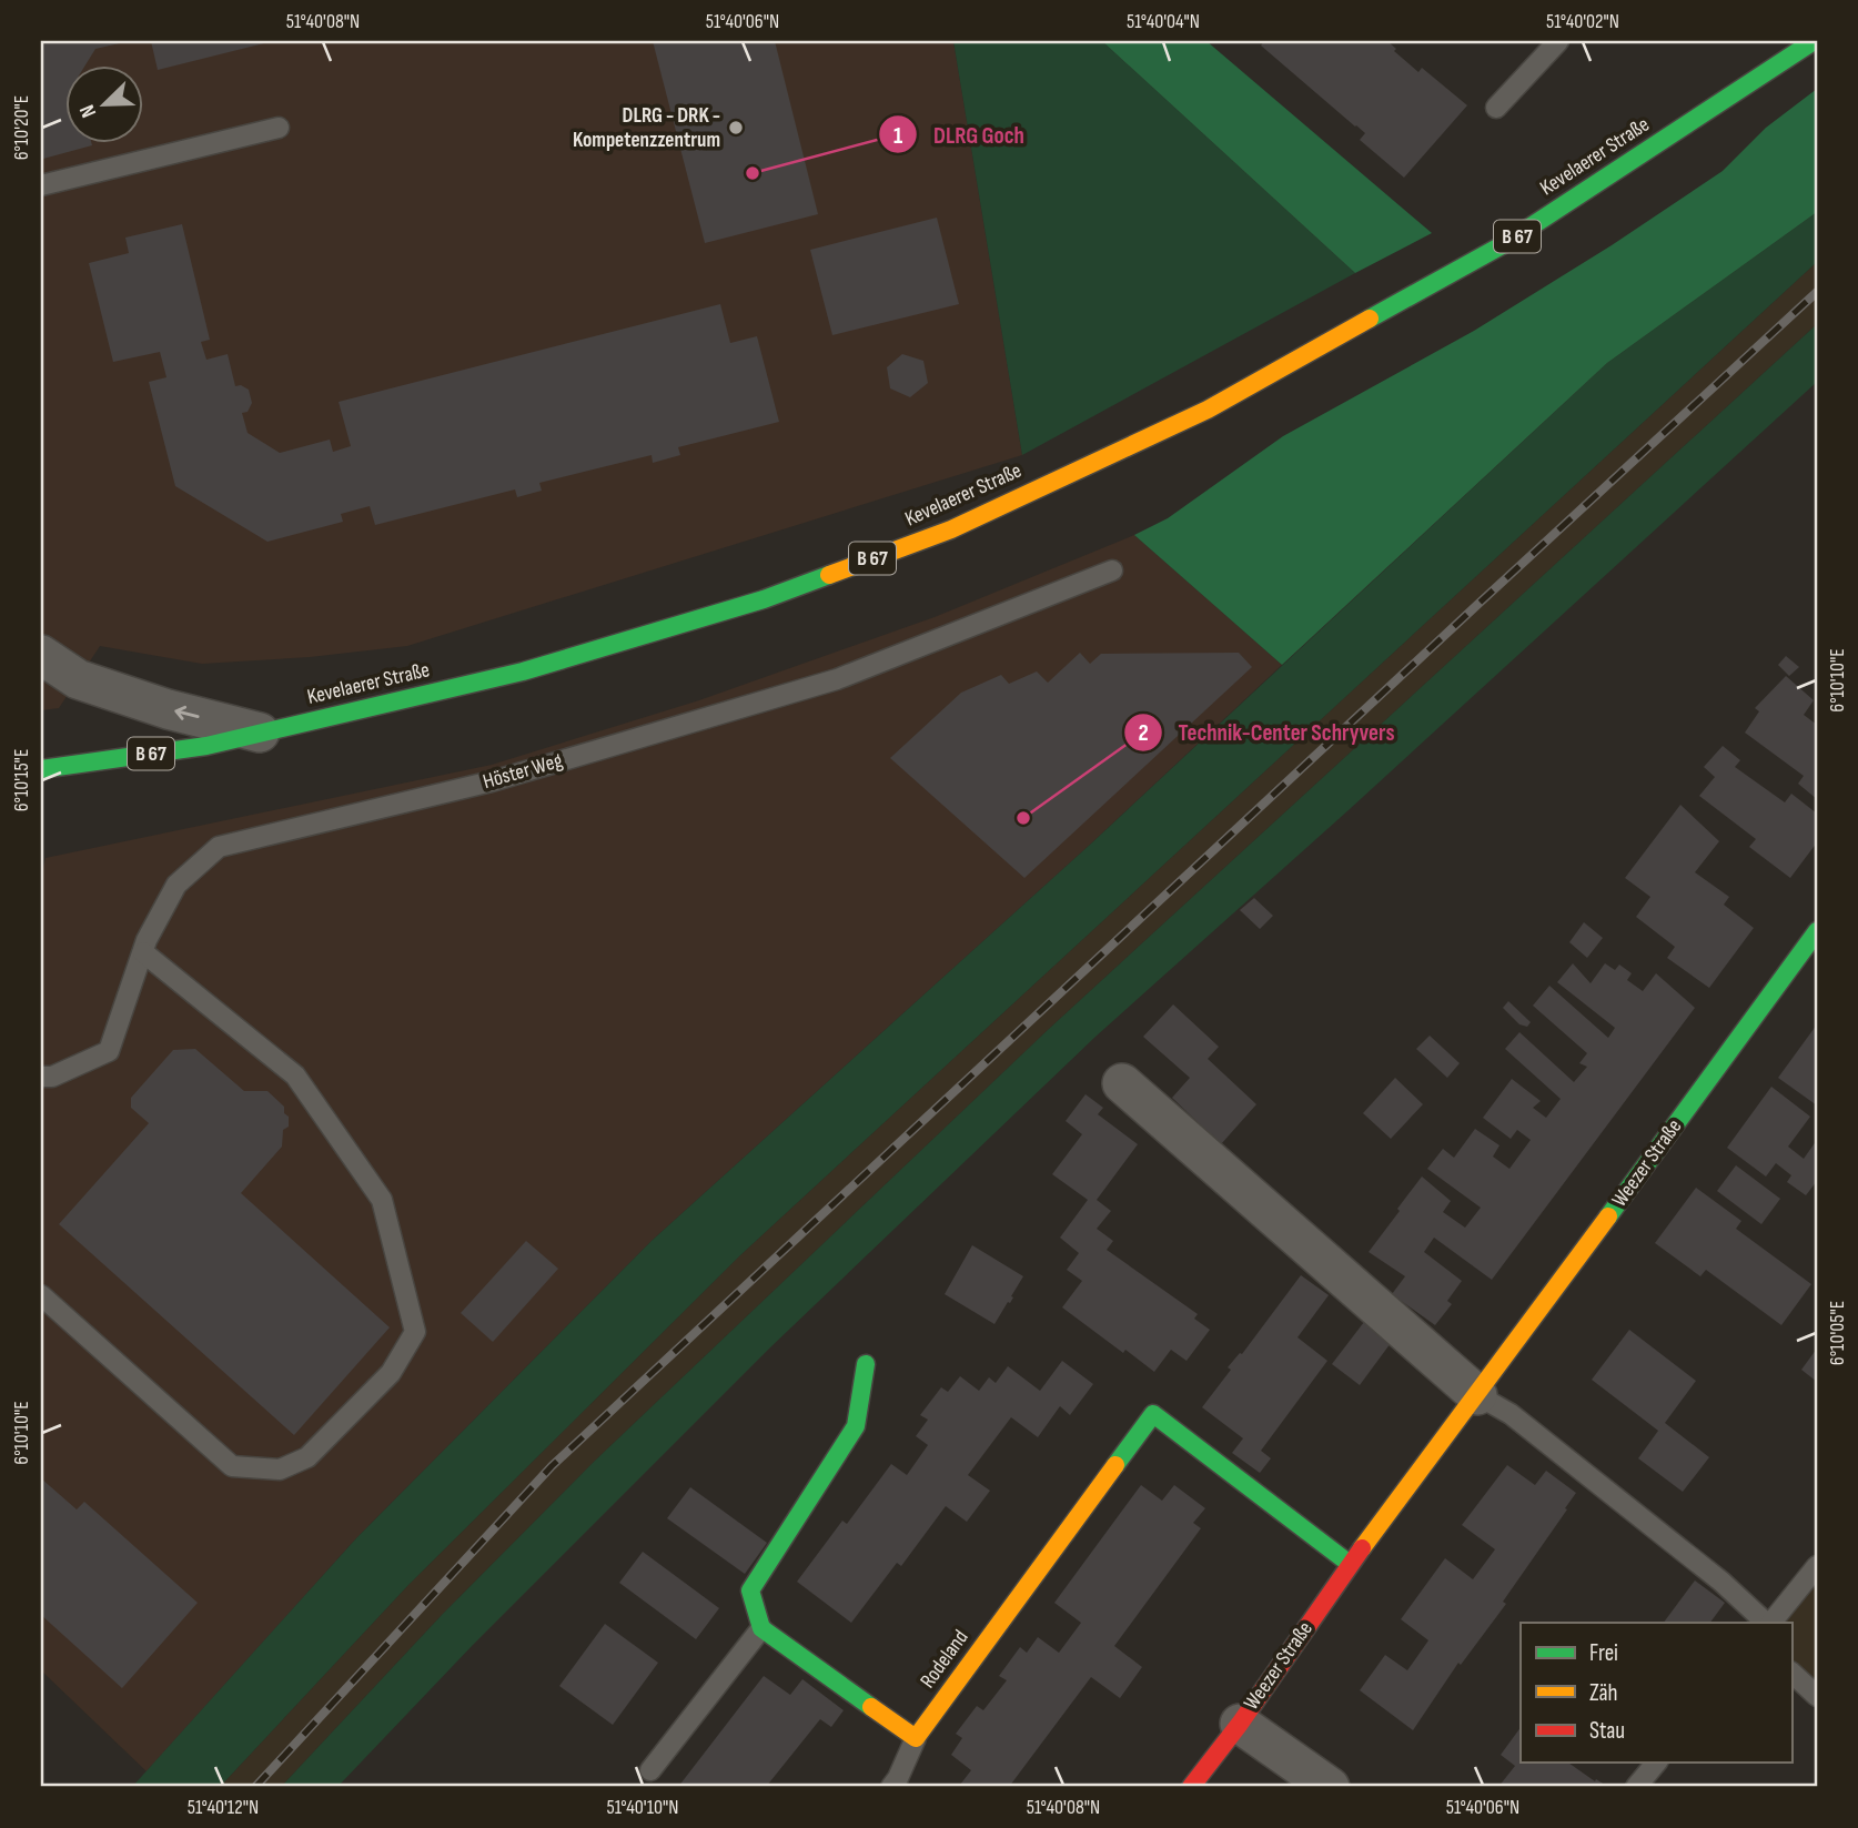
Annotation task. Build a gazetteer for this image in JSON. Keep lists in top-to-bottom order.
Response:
{
  "streets": {
    "street": [
      "Kevelaerer Straße",
      "B 67",
      "Weezer Straße",
      "Rodeland"
    ],
    "lane": ["Höster Weg"]
  },
  "crossings": [
    ["Weezer Straße", "Rodeland"]
  ],
  "places": ["DLRG - DRK - Kompetenzzentrum", "DLRG Goch", "Technik-Center Schryvers"],
  "legend": ["Frei", "Zäh", "Stau"],
  "north": "bottom left",
  "coordinates": [
    "51°40'08\"N",
    "51°40'06\"N",
    "51°40'04\"N",
    "51°40'02\"N",
    "6°10'20\"E",
    "6°10'10\"E",
    "6°10'15\"E",
    "6°10'05\"E",
    "51°40'12\"N",
    "51°40'10\"N"
  ]
}
